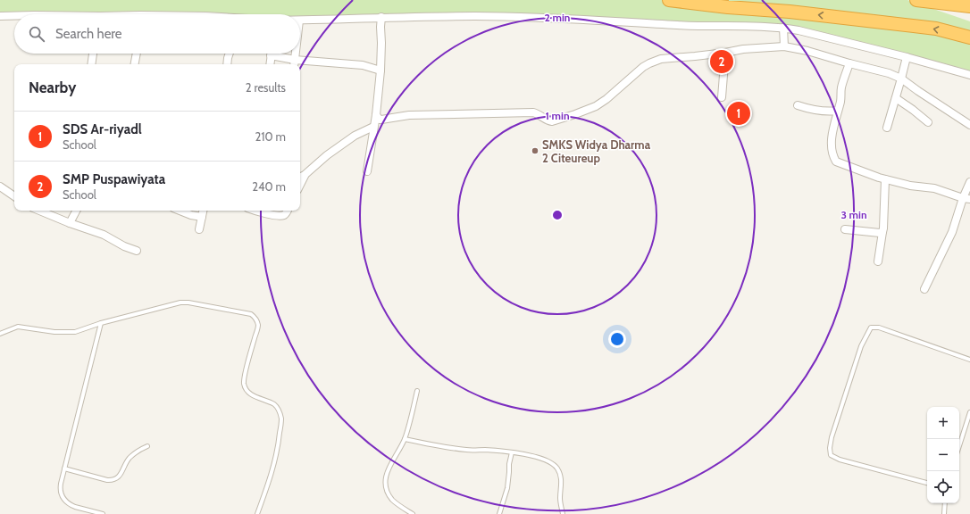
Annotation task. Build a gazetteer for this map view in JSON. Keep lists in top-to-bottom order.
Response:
{
  "places": ["SMKS Widya Dharma 2 Citeureup"],
  "page": {
    "search": "Search here",
    "pins": ["2", "1"],
    "heading": ["Nearby", "2 results"],
    "list": [
      {
        "mark": "1",
        "name": "SDS Ar-riyadl",
        "note": "School",
        "value": "210 m"
      },
      {
        "mark": "2",
        "name": "SMP Puspawiyata",
        "note": "School",
        "value": "240 m"
      }
    ],
    "map_buttons": ["+", "−"]
  },
  "rings": ["2 min", "1 min", "3 min"]
}
